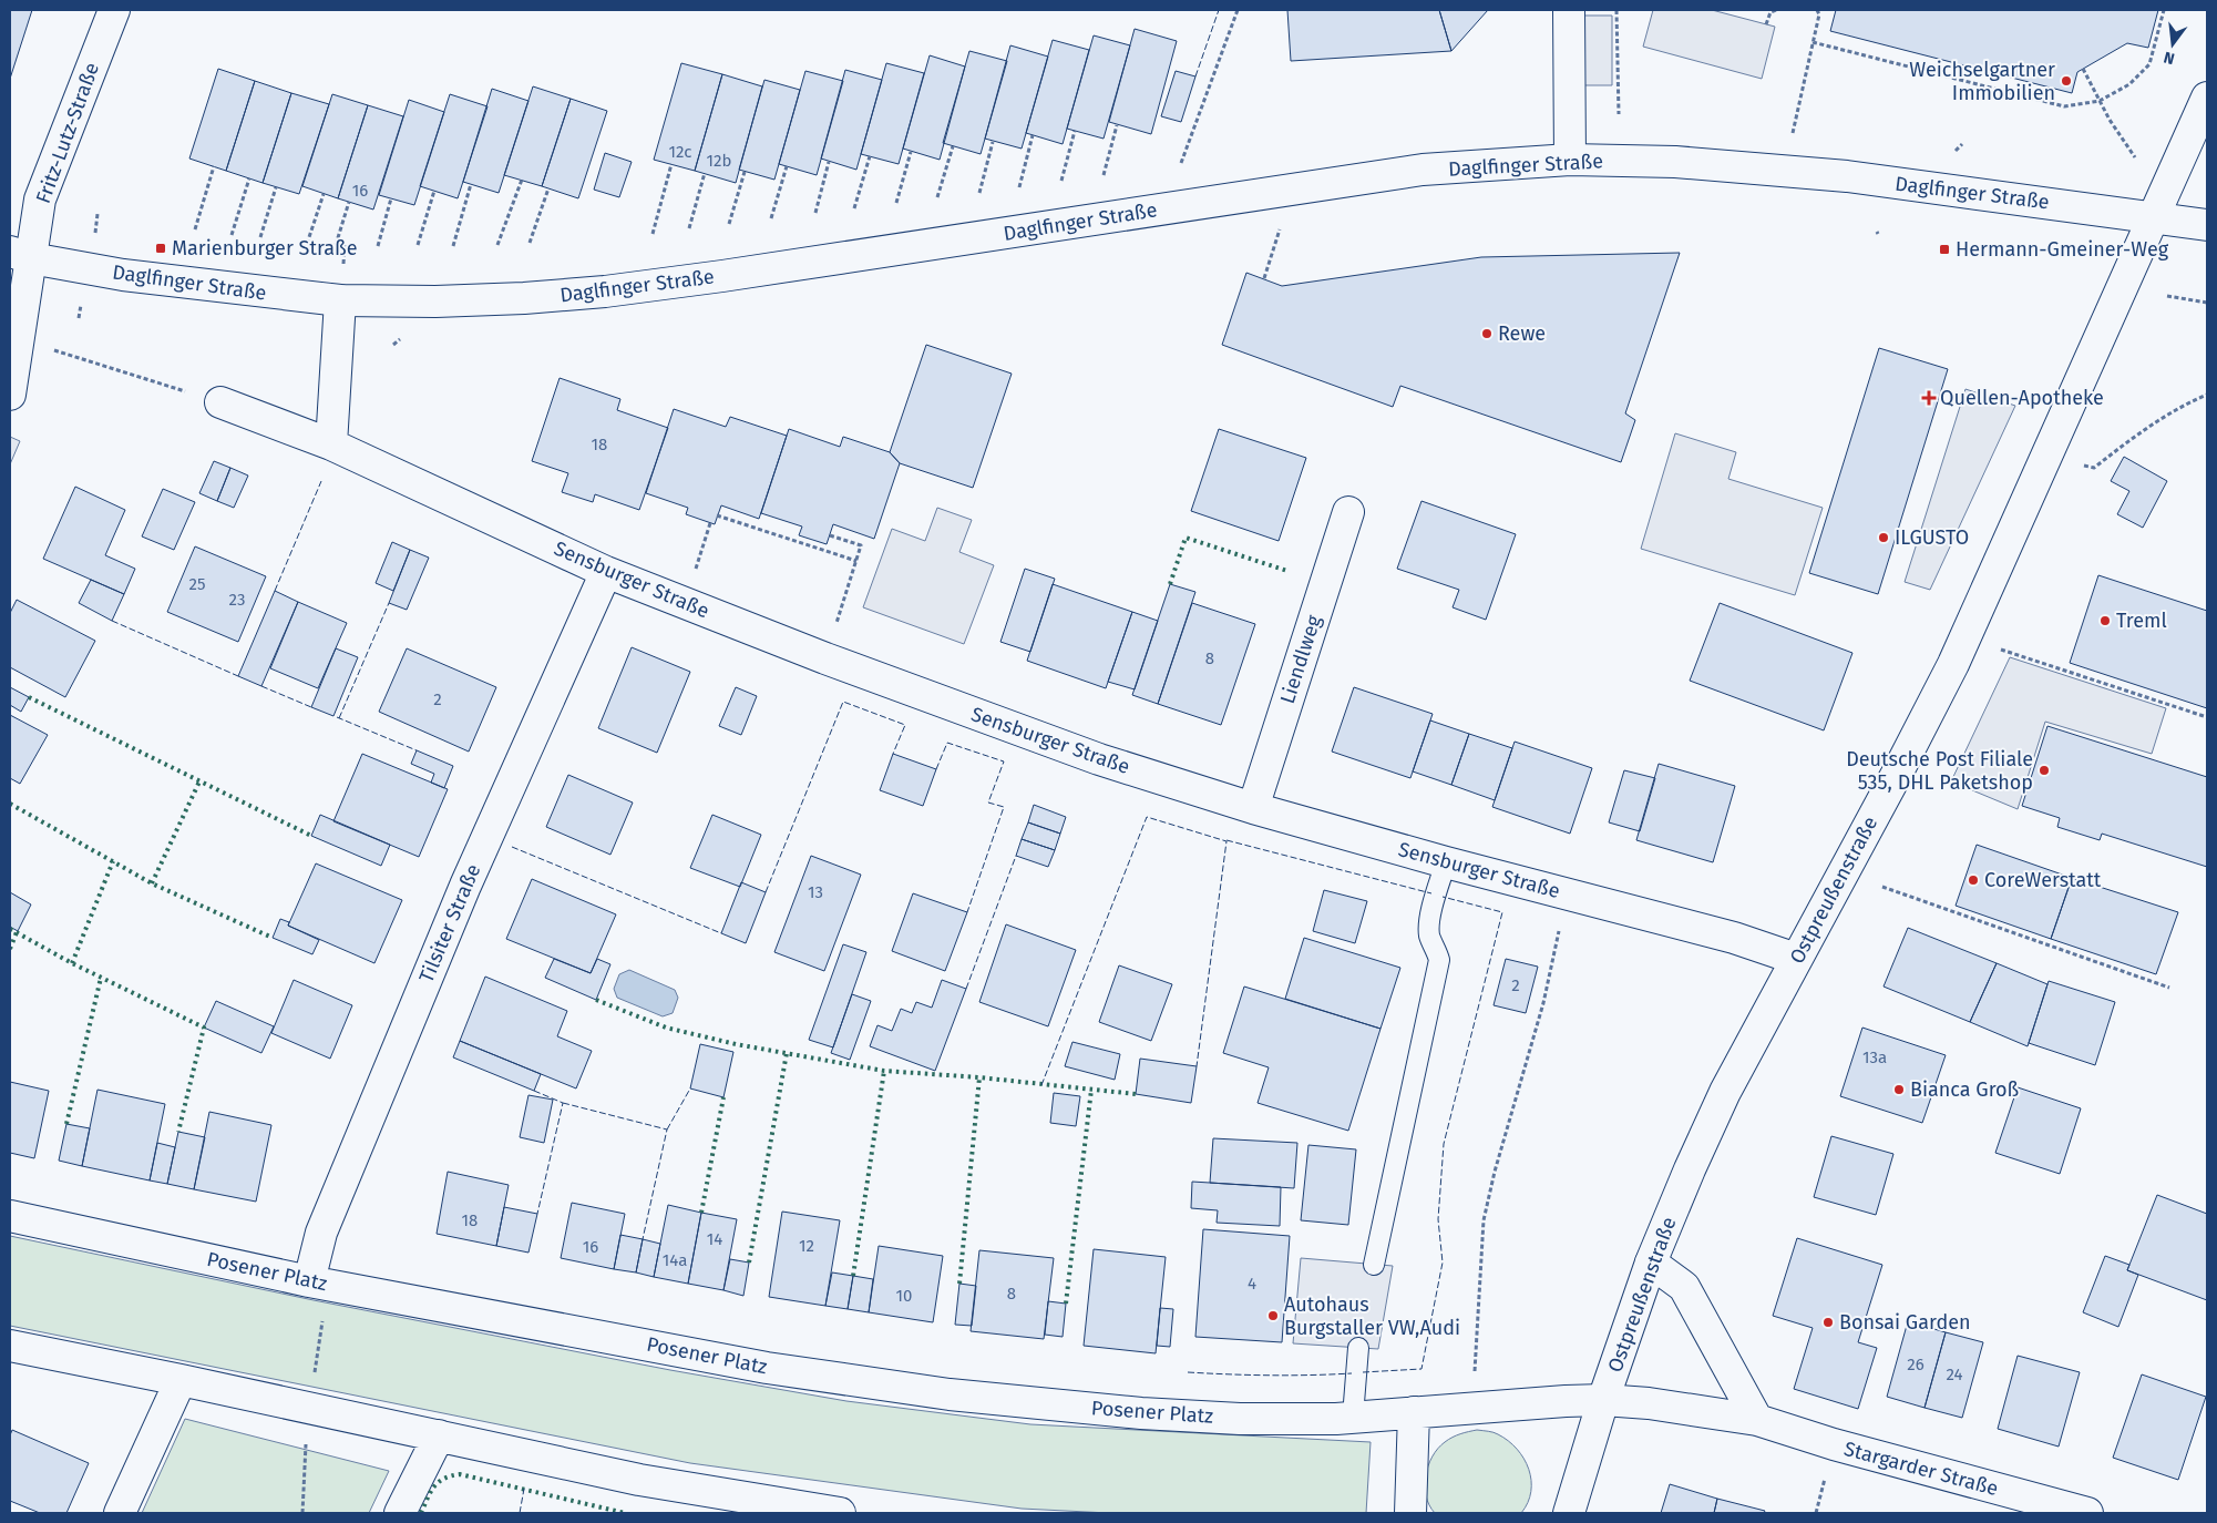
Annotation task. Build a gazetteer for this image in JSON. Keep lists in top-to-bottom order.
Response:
{
  "streets": {
    "street": [
      "Fritz-Lutz-Straße",
      "Daglfinger Straße",
      "Sensburger Straße",
      "Liendlweg",
      "Ostpreußenstraße",
      "Tilsiter Straße",
      "Posener Platz",
      "Stargarder Straße"
    ]
  },
  "crossings": [
    ["Fritz-Lutz-Straße", "Daglfinger Straße"],
    ["Daglfinger Straße", "Ostpreußenstraße"],
    ["Sensburger Straße", "Liendlweg"],
    ["Sensburger Straße", "Ostpreußenstraße"],
    ["Sensburger Straße", "Tilsiter Straße"],
    ["Ostpreußenstraße", "Posener Platz"],
    ["Ostpreußenstraße", "Stargarder Straße"],
    ["Tilsiter Straße", "Posener Platz"],
    ["Posener Platz", "Stargarder Straße"]
  ],
  "places": {
    "other": [
      "Weichselgartner Immobilien",
      "Rewe",
      "ILGUSTO",
      "Treml",
      "Deutsche Post Filiale 535, DHL Paketshop",
      "CoreWerstatt",
      "Bianca Groß",
      "Autohaus Burgstaller VW,Audi",
      "Bonsai Garden"
    ],
    "transit": ["Marienburger Straße", "Hermann-Gmeiner-Weg"],
    "health": ["Quellen-Apotheke"]
  },
  "house_numbers": [
    "12c",
    "12b",
    "16",
    "18",
    "25",
    "23",
    "8",
    "2",
    "13",
    "2",
    "13a",
    "18",
    "14",
    "12",
    "16",
    "14a",
    "4",
    "8",
    "10",
    "26",
    "24"
  ],
  "north": "bottom"
}
